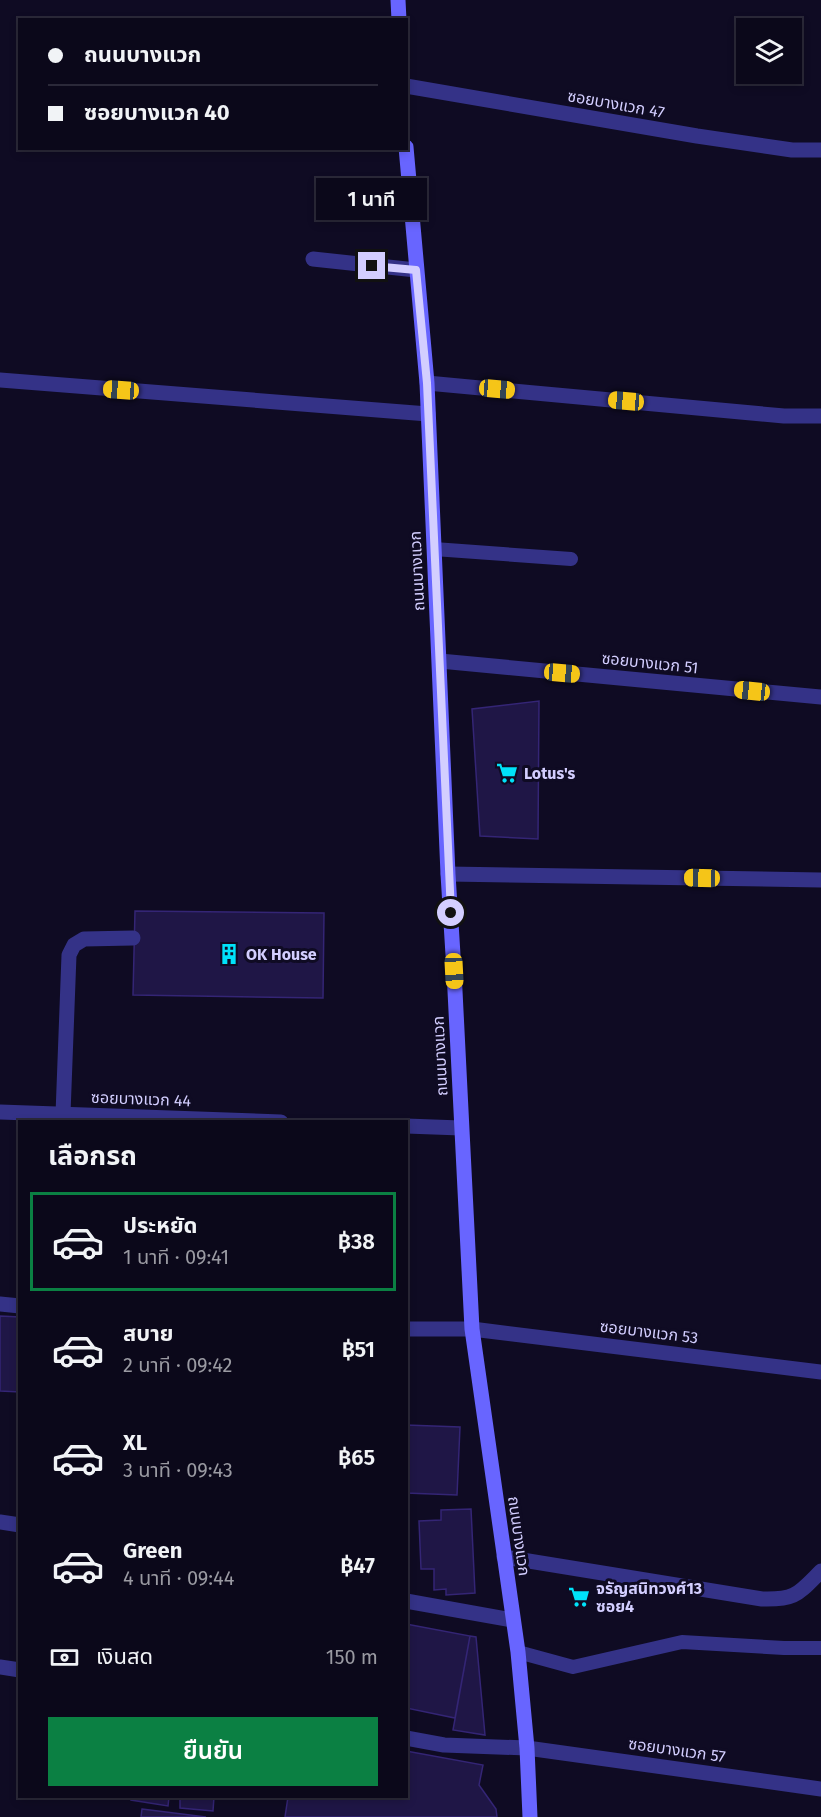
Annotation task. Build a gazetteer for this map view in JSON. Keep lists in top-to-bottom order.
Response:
{
  "streets": {
    "main road": ["ถนนบางแวก"],
    "street": [
      "ซอยบางแวก 47",
      "ซอยบางแวก 51",
      "ซอยบางแวก 44",
      "ซอยบางแวก 53",
      "ซอยบางแวก 57"
    ]
  },
  "crossings": [
    ["ถนนบางแวก", "ซอยบางแวก 51"],
    ["ถนนบางแวก", "ซอยบางแวก 53"],
    ["ถนนบางแวก", "ซอยบางแวก 57"]
  ],
  "places": {
    "supermarket": ["Lotus's", "จรัญสนิทวงศ์13 ซอย4"],
    "building": ["OK House"]
  },
  "page": {
    "banner": ["ถนนบางแวก", "ซอยบางแวก 40"],
    "bubble": "1 นาที",
    "heading": "เลือกรถ",
    "list": [
      {
        "name": "ประหยัด",
        "note": "1 นาที · 09:41",
        "value": "฿38"
      },
      {
        "name": "สบาย",
        "note": "2 นาที · 09:42",
        "value": "฿51"
      },
      {
        "name": "XL",
        "note": "3 นาที · 09:43",
        "value": "฿65"
      },
      {
        "name": "Green",
        "note": "4 นาที · 09:44",
        "value": "฿47"
      }
    ],
    "pay": ["เงินสด", "150 m"],
    "buttons": "ยืนยัน"
  }
}
